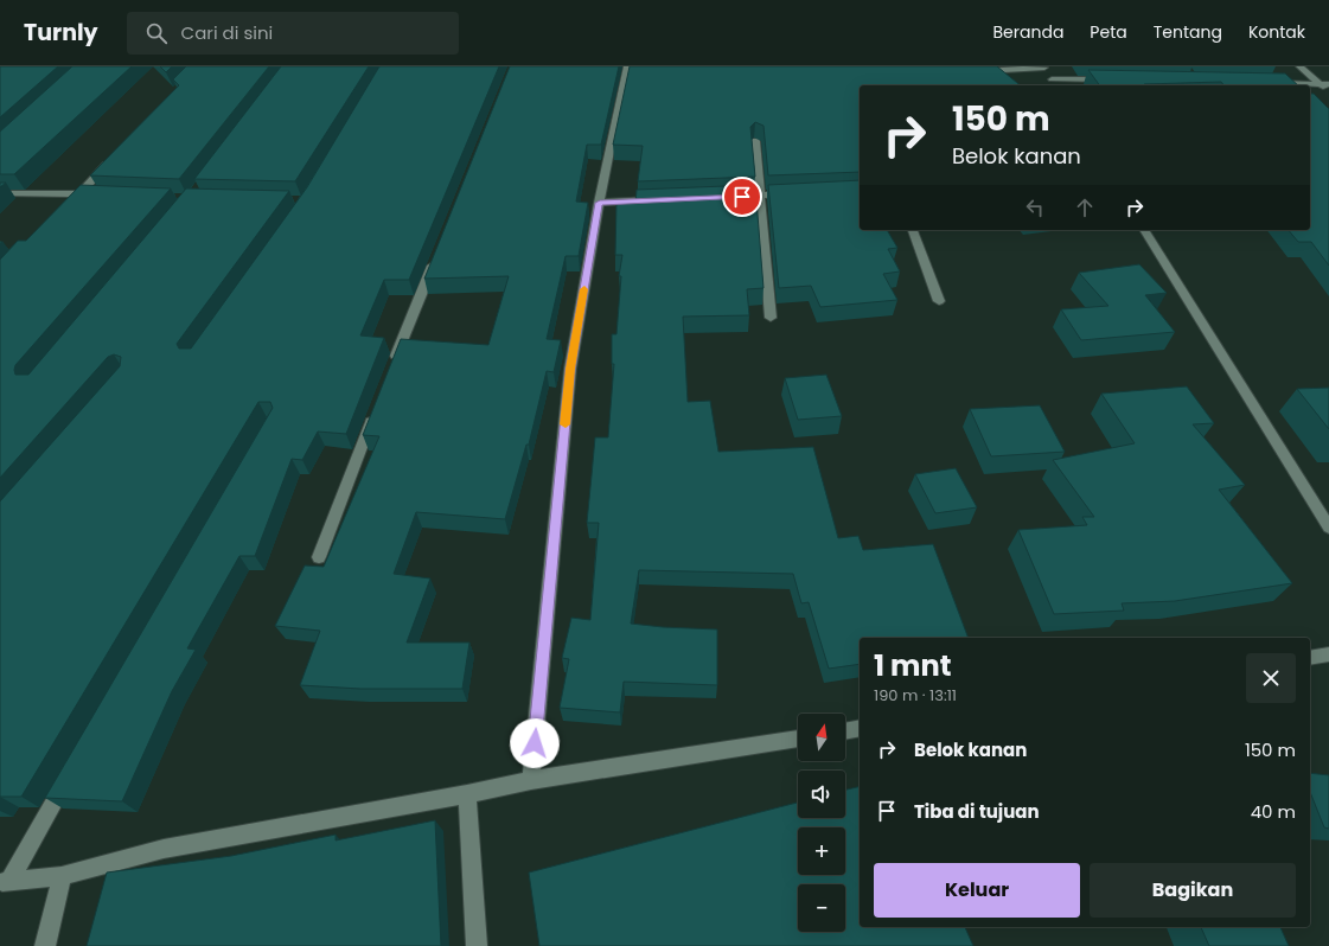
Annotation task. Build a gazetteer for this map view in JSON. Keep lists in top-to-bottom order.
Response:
{
  "north": "top",
  "page": {
    "header": "Turnly",
    "search": "Cari di sini",
    "nav": [
      "Beranda",
      "Peta",
      "Tentang",
      "Kontak"
    ],
    "turn": ["150 m", "Belok kanan"],
    "heading": ["1 mnt", "190 m · 13:11"],
    "map_buttons": ["+", "−"],
    "list": [
      {
        "name": "Belok kanan",
        "value": "150 m"
      },
      {
        "name": "Tiba di tujuan",
        "value": "40 m"
      }
    ],
    "buttons": ["Keluar", "Bagikan"]
  }
}
